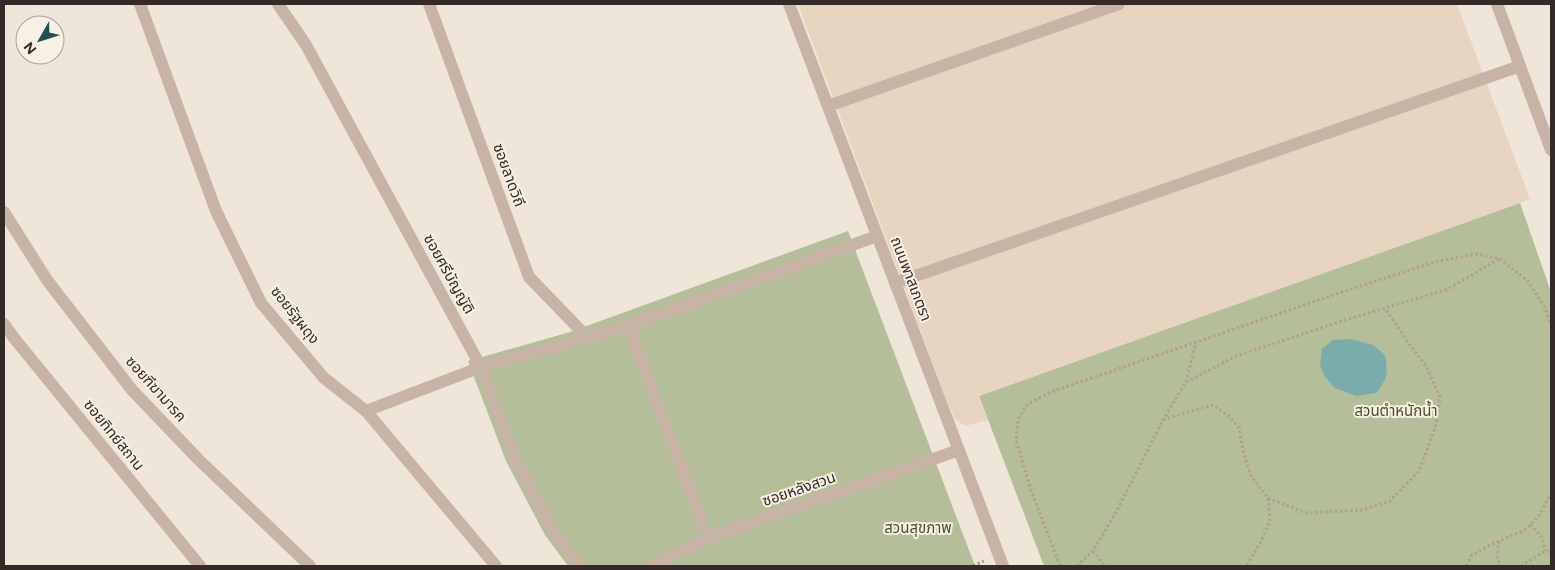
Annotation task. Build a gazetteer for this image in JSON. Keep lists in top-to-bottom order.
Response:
{
  "streets": {
    "street": [
      "ซอยลาดวิถี",
      "ซอยศรีบัญญัติ",
      "ถนนพาสเภตรา",
      "ซอยรัฐผดุง",
      "ซอยฑีฆามารค",
      "ซอยทิทย์สถาน",
      "ซอยหลังสวน"
    ]
  },
  "crossings": [
    ["ถนนพาสเภตรา", "ซอยหลังสวน"]
  ],
  "parks": ["สวนตำหนักน้ำ", "สวนสุขภาพ"],
  "north": "bottom left"
}
